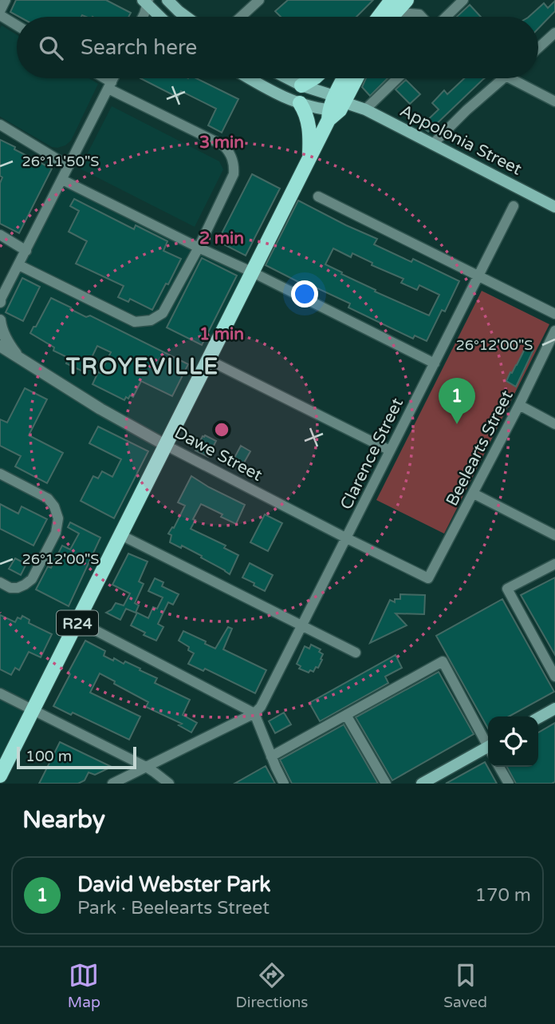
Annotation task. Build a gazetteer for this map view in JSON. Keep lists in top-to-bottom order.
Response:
{
  "streets": {
    "main road": ["Appolonia Street", "R24"],
    "street": ["Beelearts Street", "Dawe Street", "Clarence Street"]
  },
  "crossings": [
    ["Appolonia Street", "R24"],
    ["Beelearts Street", "Dawe Street"],
    ["Dawe Street", "Clarence Street"],
    ["Dawe Street", "R24"]
  ],
  "districts": ["TROYEVILLE"],
  "scale_bar": "100 m",
  "page": {
    "search": "Search here",
    "pins": "1",
    "scale": "100 m",
    "heading": "Nearby",
    "list": [
      {
        "mark": "1",
        "name": "David Webster Park",
        "note": "Park · Beelearts Street",
        "value": "170 m"
      }
    ],
    "nav": ["Map", "Directions", "Saved"]
  },
  "coordinates": ["26°11'50\"S", "26°12'00\"S"],
  "rings": ["3 min", "2 min", "1 min"]
}
